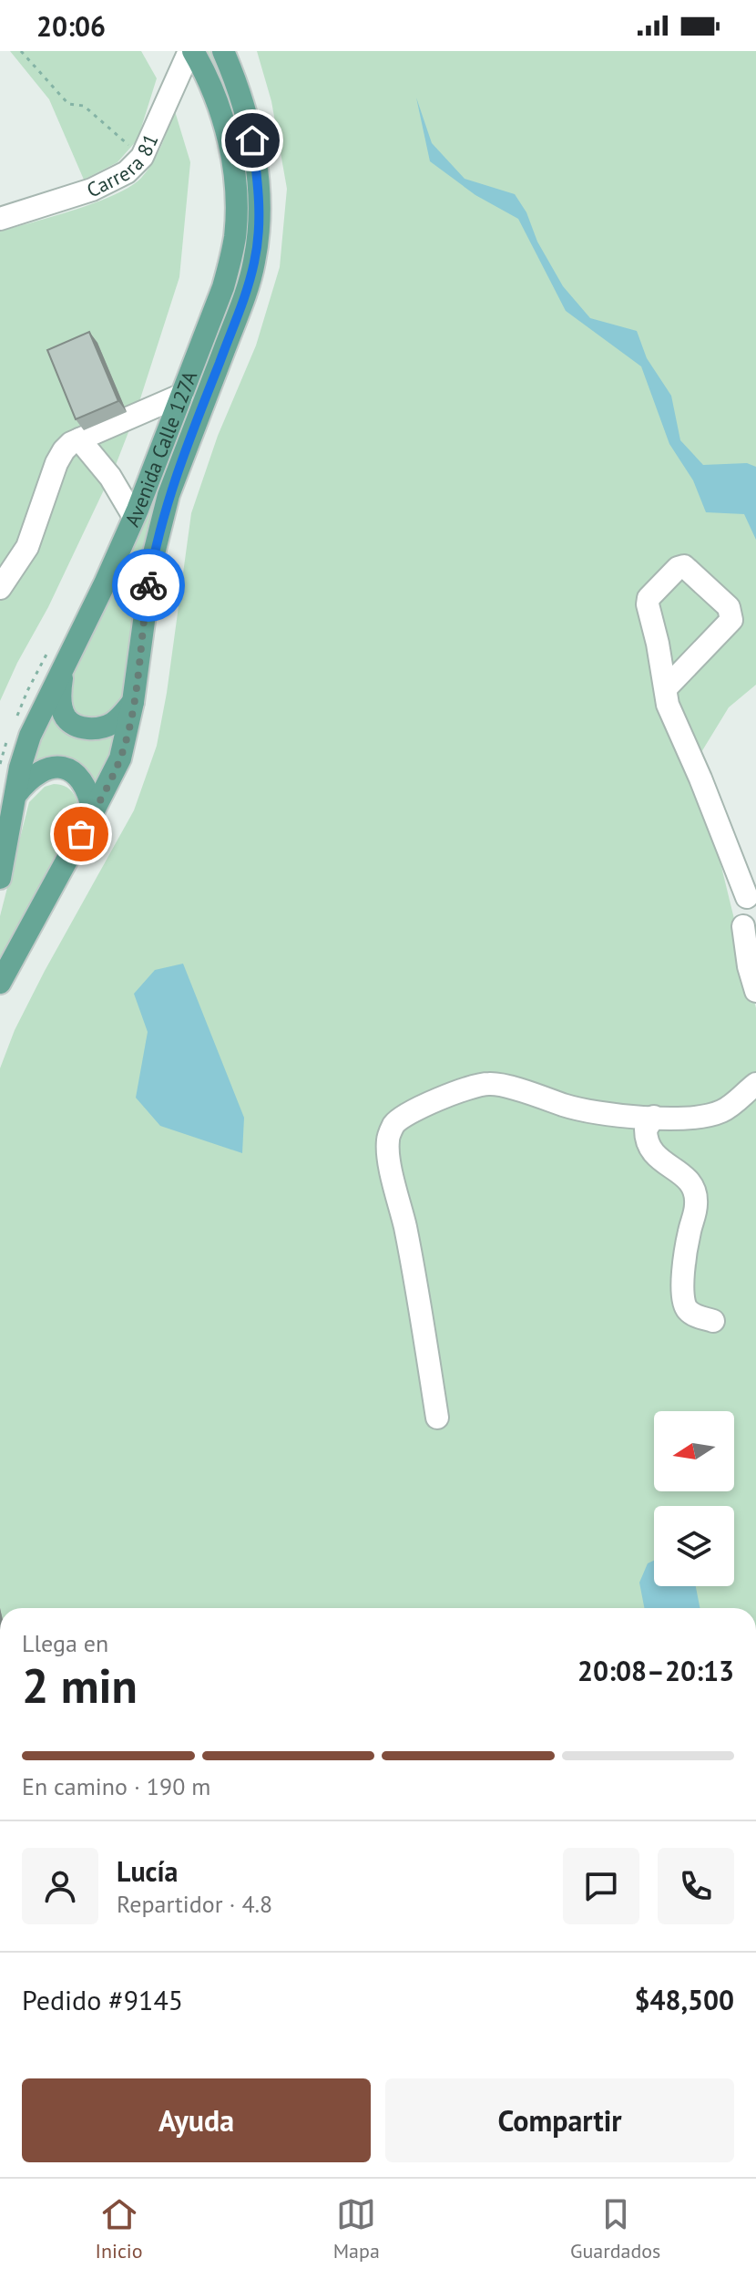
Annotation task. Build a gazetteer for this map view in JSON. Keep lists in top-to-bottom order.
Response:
{
  "streets": {
    "main road": ["Avenida Calle 127A"],
    "street": ["Carrera 81"]
  },
  "crossings": [
    ["Carrera 81", "Avenida Calle 127A"]
  ],
  "north": "left",
  "page": {
    "status": "20:06",
    "heading": ["2 min", "Llega en", "20:08–20:13"],
    "panel": [
      "Lucía",
      "Repartidor · 4.8",
      "Pedido #9145",
      "$48,500"
    ],
    "bar": "En camino · 190 m",
    "buttons": ["Ayuda", "Compartir"],
    "tabs": ["Inicio", "Mapa", "Guardados"]
  }
}
